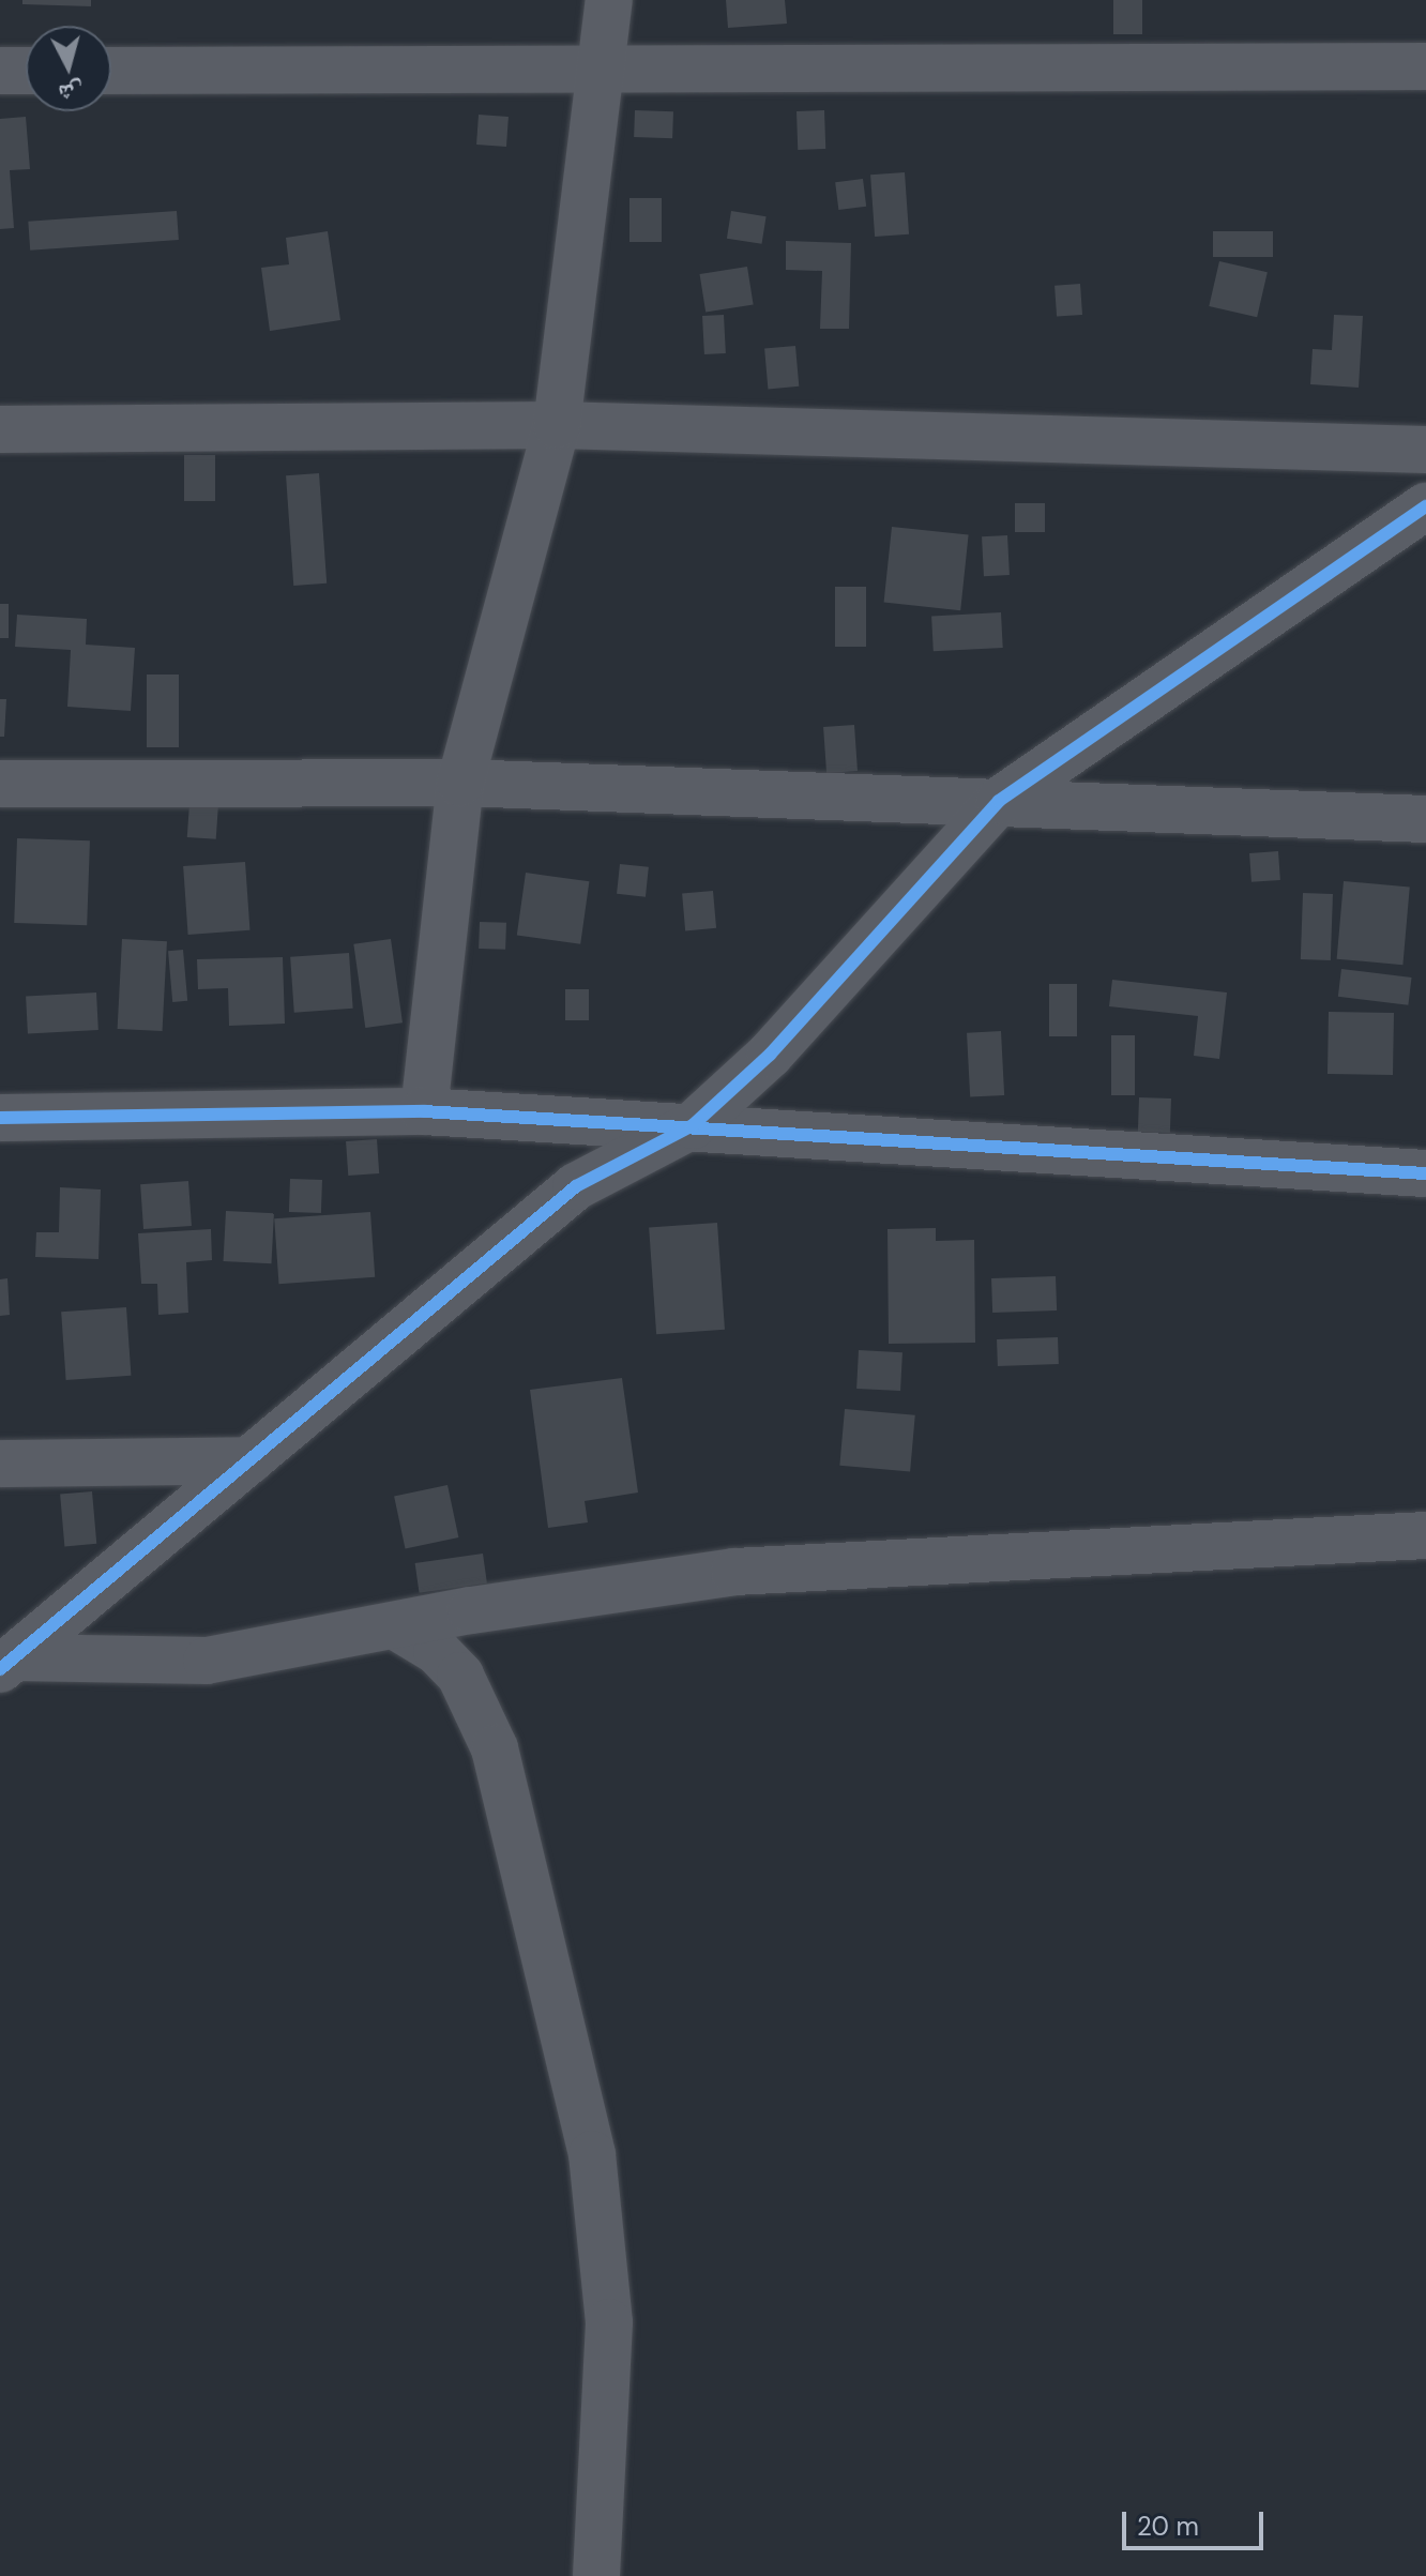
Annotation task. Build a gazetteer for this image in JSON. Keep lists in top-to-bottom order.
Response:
{
  "scale_bar": "20 m",
  "north": "bottom"
}
